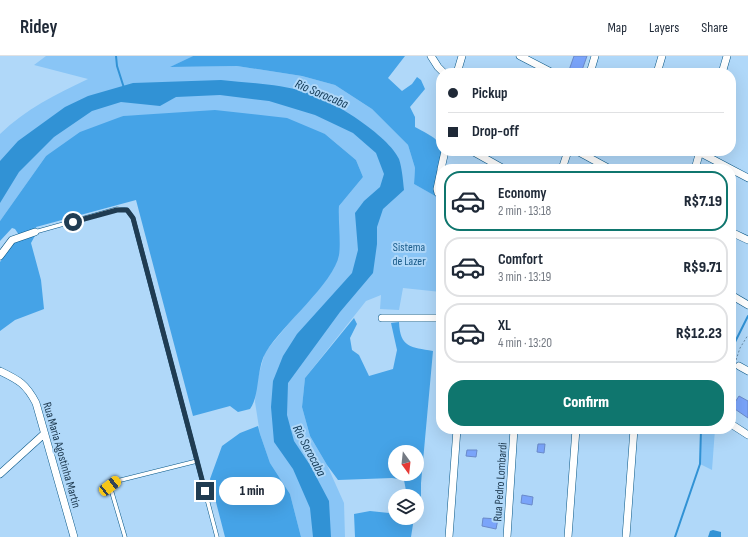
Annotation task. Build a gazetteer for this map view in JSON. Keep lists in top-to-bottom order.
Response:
{
  "streets": {
    "street": ["Rua Maria Agostinha Martin", "Rua Pedro Lombardi"]
  },
  "water": ["Rio Sorocaba"],
  "parks": ["Sistema de Lazer"],
  "north": "bottom",
  "page": {
    "header": "Ridey",
    "nav": ["Map", "Layers", "Share"],
    "banner": ["Pickup", "Drop-off"],
    "list": [
      {
        "name": "Economy",
        "note": "2 min · 13:18",
        "value": "R$7.19"
      },
      {
        "name": "Comfort",
        "note": "3 min · 13:19",
        "value": "R$9.71"
      },
      {
        "name": "XL",
        "note": "4 min · 13:20",
        "value": "R$12.23"
      }
    ],
    "buttons": "Confirm",
    "bubble": "1 min"
  }
}
